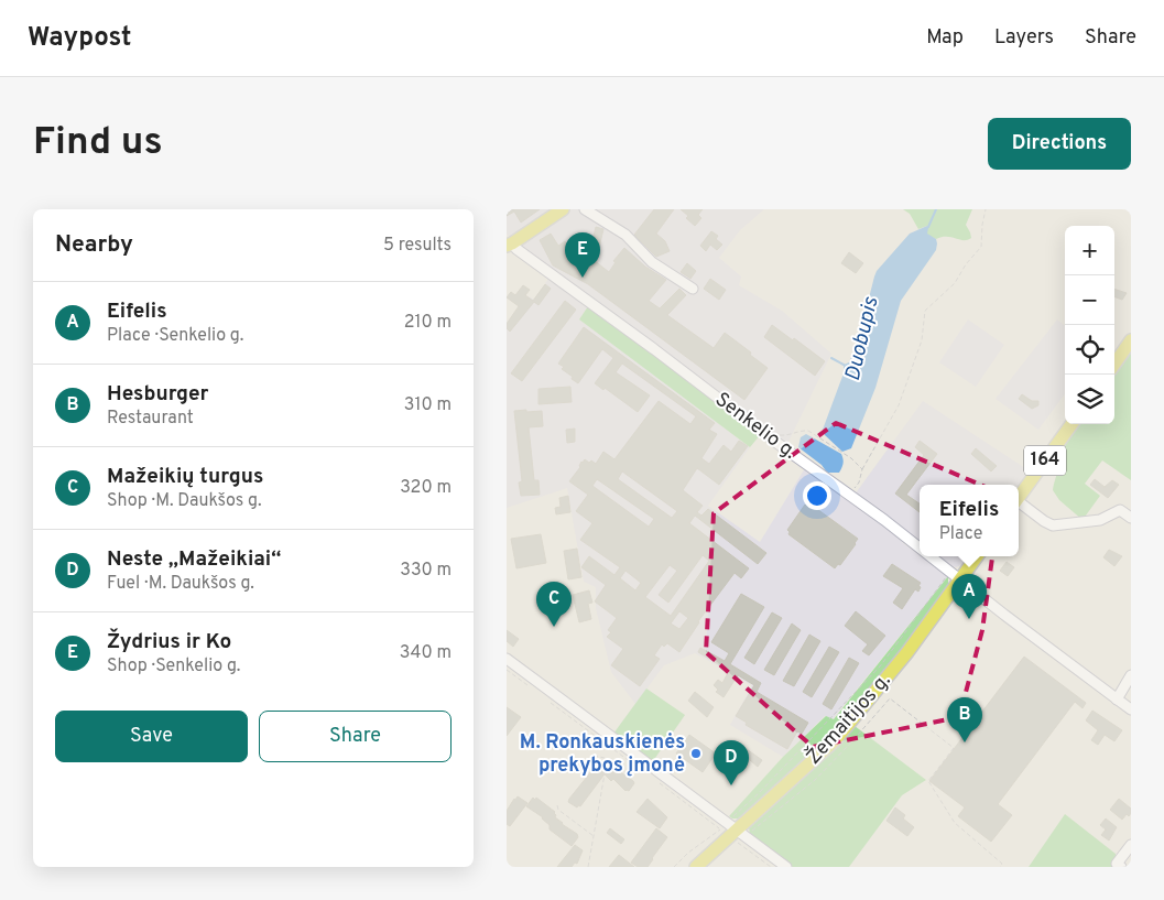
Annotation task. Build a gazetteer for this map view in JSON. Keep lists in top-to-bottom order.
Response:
{
  "streets": {
    "main road": ["164", "Žemaitijos g."],
    "street": ["Senkelio g."]
  },
  "crossings": [
    ["Senkelio g.", "Žemaitijos g."]
  ],
  "water": ["Duobupis"],
  "places": ["M. Ronkauskienės prekybos įmonė"],
  "page": {
    "header": "Waypost",
    "nav": ["Map", "Layers", "Share"],
    "buttons": [
      "Directions",
      ["Save", "Share"]
    ],
    "title": "Find us",
    "heading": ["Nearby", "5 results"],
    "map_buttons": ["+", "−"],
    "pins": [
      "E",
      "A",
      "C",
      "B",
      "D"
    ],
    "list": [
      {
        "mark": "A",
        "name": "Eifelis",
        "note": "Place · Senkelio g.",
        "value": "210 m"
      },
      {
        "mark": "B",
        "name": "Hesburger",
        "note": "Restaurant",
        "value": "310 m"
      },
      {
        "mark": "C",
        "name": "Mažeikių turgus",
        "note": "Shop · M. Daukšos g.",
        "value": "320 m"
      },
      {
        "mark": "D",
        "name": "Neste „Mažeikiai“",
        "note": "Fuel · M. Daukšos g.",
        "value": "330 m"
      },
      {
        "mark": "E",
        "name": "Žydrius ir Ko",
        "note": "Shop · Senkelio g.",
        "value": "340 m"
      }
    ],
    "popup": ["Eifelis", "Place"]
  }
}
